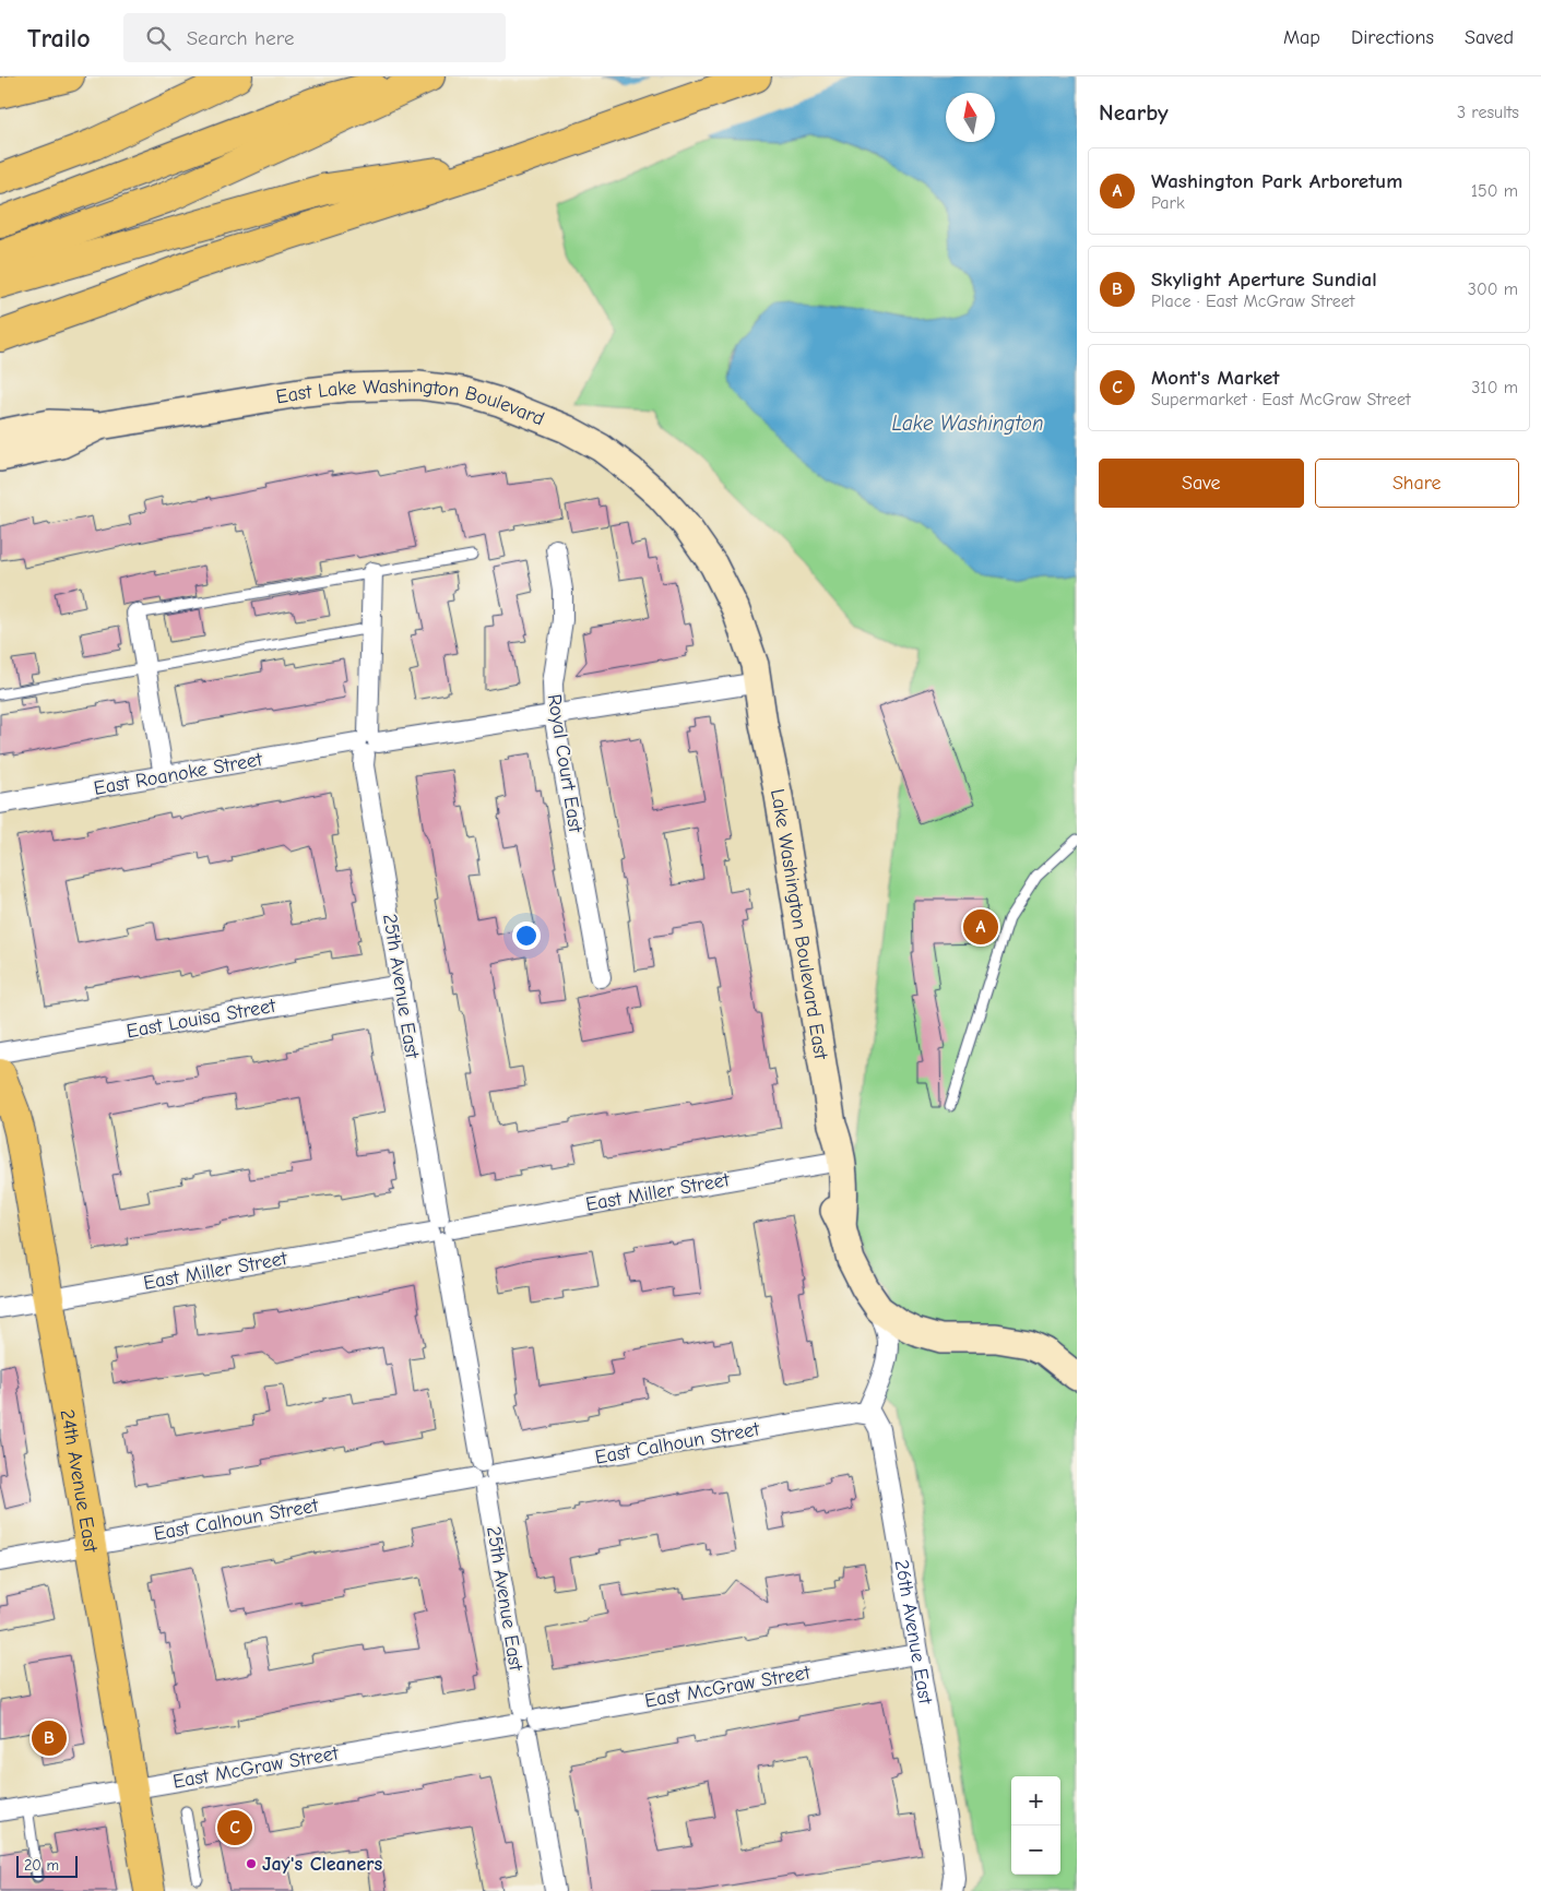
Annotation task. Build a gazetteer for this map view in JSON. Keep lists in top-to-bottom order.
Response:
{
  "streets": {
    "main road": ["East Lake Washington Boulevard", "Lake Washington Boulevard East", "24th Avenue East"],
    "street": [
      "Royal Court East",
      "East Roanoke Street",
      "25th Avenue East",
      "East Louisa Street",
      "East Miller Street",
      "East Calhoun Street",
      "26th Avenue East",
      "East McGraw Street"
    ]
  },
  "crossings": [
    ["East Lake Washington Boulevard", "Lake Washington Boulevard East"],
    ["Royal Court East", "East Roanoke Street"],
    ["East Roanoke Street", "Lake Washington Boulevard East"],
    ["East Roanoke Street", "25th Avenue East"],
    ["Lake Washington Boulevard East", "East Miller Street"],
    ["25th Avenue East", "East Louisa Street"],
    ["25th Avenue East", "East Miller Street"],
    ["25th Avenue East", "East Calhoun Street"],
    ["25th Avenue East", "East McGraw Street"],
    ["East Miller Street", "24th Avenue East"],
    ["East Calhoun Street", "24th Avenue East"],
    ["East Calhoun Street", "26th Avenue East"],
    ["24th Avenue East", "East McGraw Street"],
    ["26th Avenue East", "East McGraw Street"]
  ],
  "water": ["Lake Washington"],
  "places": ["Jay's Cleaners"],
  "scale_bar": "20 m",
  "north": "top",
  "page": {
    "header": "Trailo",
    "search": "Search here",
    "nav": ["Map", "Directions", "Saved"],
    "heading": ["Nearby", "3 results"],
    "list": [
      {
        "mark": "A",
        "name": "Washington Park Arboretum",
        "note": "Park",
        "value": "150 m"
      },
      {
        "mark": "B",
        "name": "Skylight Aperture Sundial",
        "note": "Place · East McGraw Street",
        "value": "300 m"
      },
      {
        "mark": "C",
        "name": "Mont's Market",
        "note": "Supermarket · East McGraw Street",
        "value": "310 m"
      }
    ],
    "buttons": ["Save", "Share"],
    "pins": ["A", "B", "C"],
    "map_buttons": ["+", "−"],
    "scale": "20 m"
  }
}
